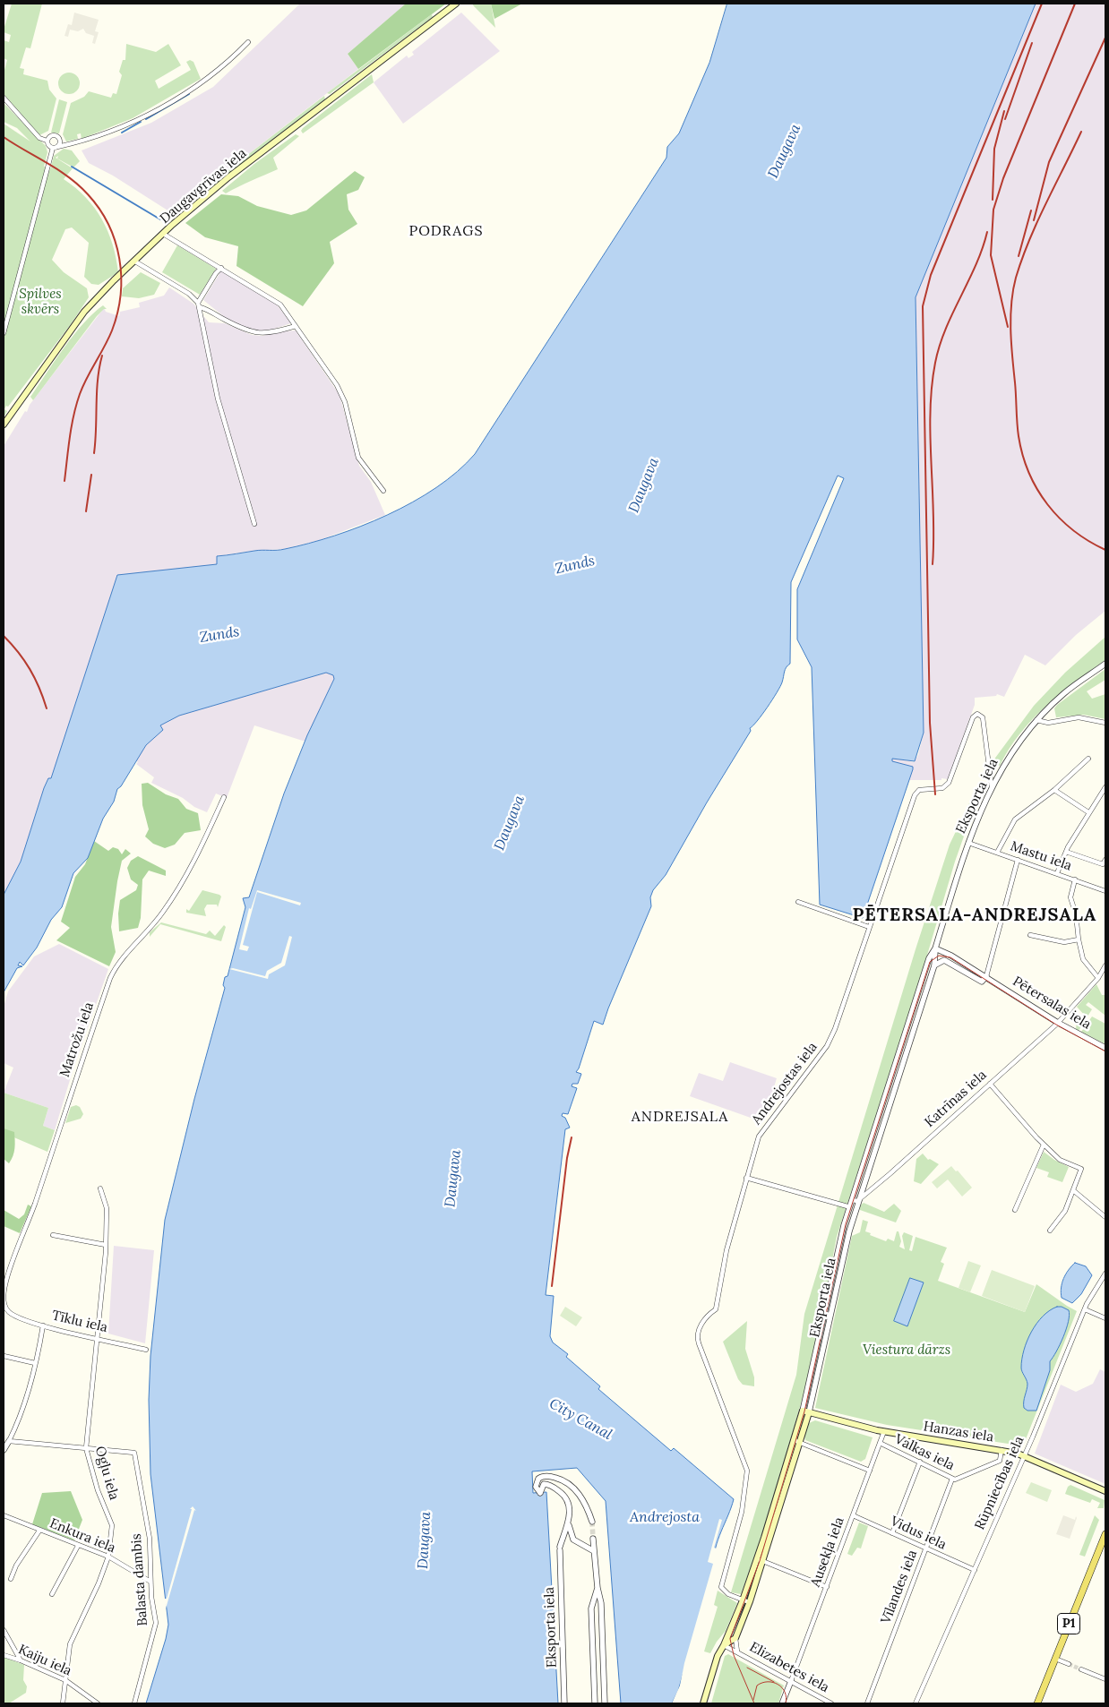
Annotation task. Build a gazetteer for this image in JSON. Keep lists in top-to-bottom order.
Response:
{
  "streets": {
    "main road": [
      "Daugavgrīvas iela",
      "Eksporta iela",
      "Hanzas iela",
      "P1"
    ],
    "street": [
      "Mastu iela",
      "Pētersalas iela",
      "Matrožu iela",
      "Andrejostas iela",
      "Katrīnas iela",
      "Tīklu iela",
      "Valkas iela",
      "Ogļu iela",
      "Rūpniecības iela",
      "Vidus iela",
      "Enkura iela",
      "Ausekļa iela",
      "Balasta dambis",
      "Vīlandes iela",
      "Kaiju iela",
      "Elizabetes iela"
    ]
  },
  "crossings": [
    ["Eksporta iela", "Mastu iela"],
    ["Eksporta iela", "Pētersalas iela"],
    ["Eksporta iela", "Andrejostas iela"],
    ["Eksporta iela", "Katrīnas iela"],
    ["Eksporta iela", "Hanzas iela"],
    ["Eksporta iela", "Elizabetes iela"],
    ["Pētersalas iela", "Katrīnas iela"],
    ["Matrožu iela", "Tīklu iela"],
    ["Tīklu iela", "Ogļu iela"],
    ["Hanzas iela", "Valkas iela"],
    ["Hanzas iela", "Rūpniecības iela"],
    ["Hanzas iela", "Ausekļa iela"],
    ["Valkas iela", "Ausekļa iela"],
    ["Valkas iela", "Vīlandes iela"],
    ["Ogļu iela", "Enkura iela"],
    ["Ogļu iela", "Balasta dambis"],
    ["Ogļu iela", "Kaiju iela"],
    ["Rūpniecības iela", "Vidus iela"],
    ["Vidus iela", "Ausekļa iela"],
    ["Vidus iela", "Vīlandes iela"],
    ["Enkura iela", "Balasta dambis"],
    ["Ausekļa iela", "Elizabetes iela"]
  ],
  "districts": ["PODRAGS", "PĒTERSALA-ANDREJSALA", "ANDREJSALA"],
  "water": [
    "Daugava",
    "Zunds",
    "City Canal",
    "Andrejosta"
  ],
  "parks": ["Spilves skvērs", "Viestura dārzs"]
}
